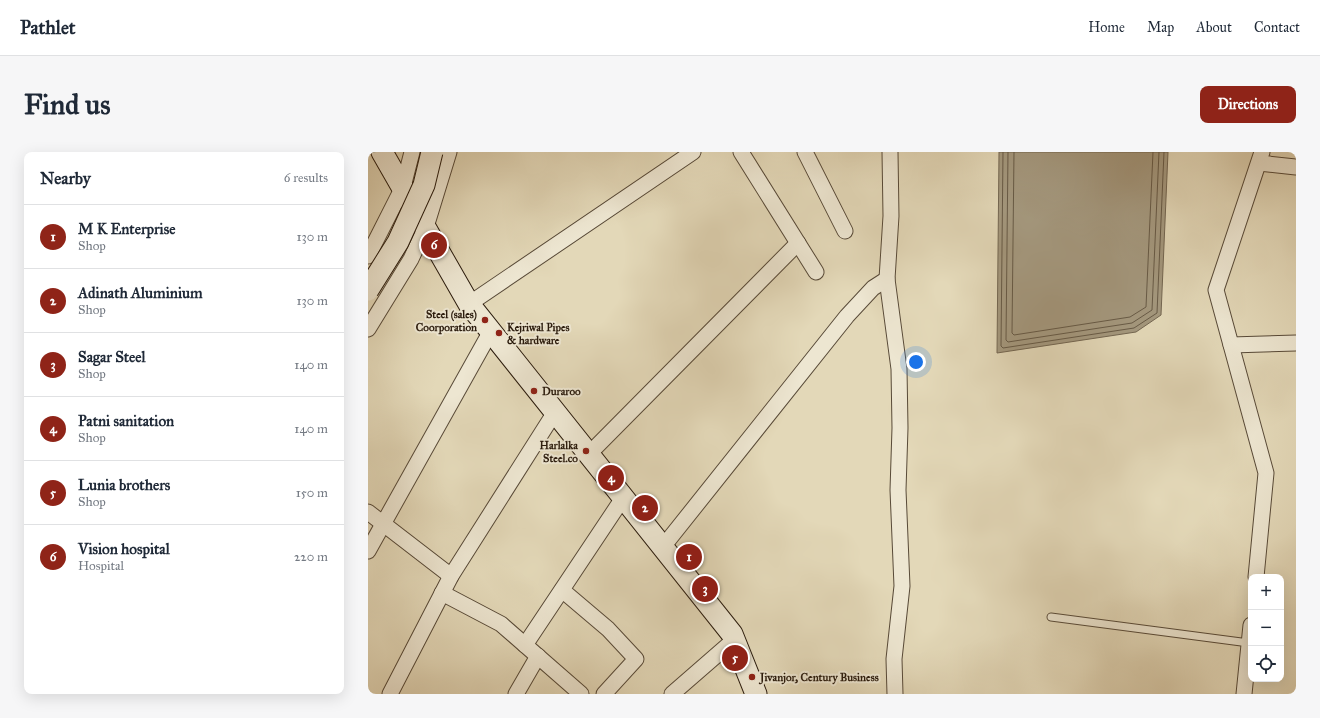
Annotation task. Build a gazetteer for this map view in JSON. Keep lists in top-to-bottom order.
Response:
{
  "places": [
    "Steel (sales) Coorporation",
    "Kejriwal Pipes & hardware",
    "Duraroo",
    "Harlalka Steel.co",
    "Jivanjor, Century Business"
  ],
  "page": {
    "header": "Pathlet",
    "nav": [
      "Home",
      "Map",
      "About",
      "Contact"
    ],
    "buttons": "Directions",
    "title": "Find us",
    "heading": ["Nearby", "6 results"],
    "list": [
      {
        "mark": "1",
        "name": "M K Enterprise",
        "note": "Shop",
        "value": "130 m"
      },
      {
        "mark": "2",
        "name": "Adinath Aluminium",
        "note": "Shop",
        "value": "130 m"
      },
      {
        "mark": "3",
        "name": "Sagar Steel",
        "note": "Shop",
        "value": "140 m"
      },
      {
        "mark": "4",
        "name": "Patni sanitation",
        "note": "Shop",
        "value": "140 m"
      },
      {
        "mark": "5",
        "name": "Lunia brothers",
        "note": "Shop",
        "value": "150 m"
      },
      {
        "mark": "6",
        "name": "Vision hospital",
        "note": "Hospital",
        "value": "220 m"
      }
    ],
    "pins": [
      "6",
      "4",
      "2",
      "1",
      "3",
      "5"
    ],
    "map_buttons": ["+", "−"]
  }
}
